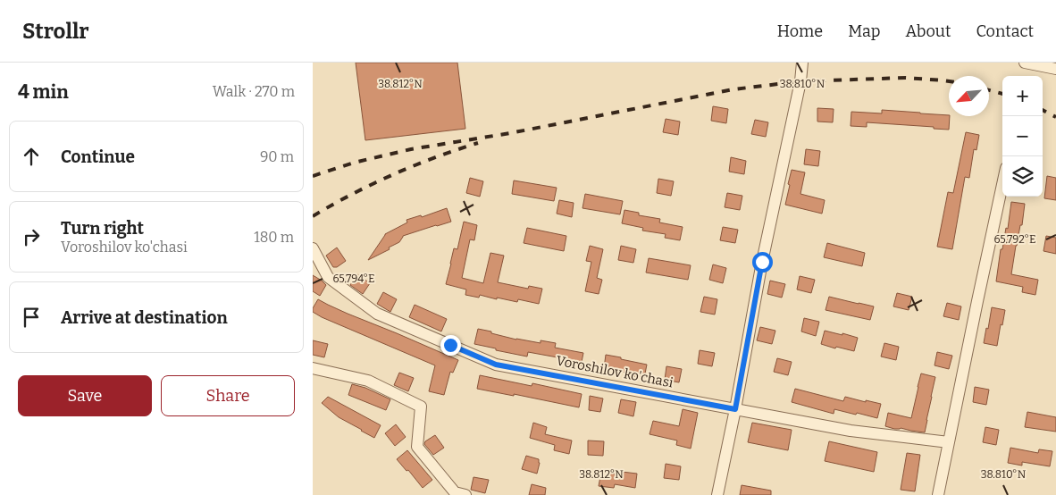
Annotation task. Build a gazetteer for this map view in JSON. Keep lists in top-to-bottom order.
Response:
{
  "streets": {
    "street": ["Voroshilov ko'chasi"]
  },
  "north": "bottom left",
  "page": {
    "header": "Strollr",
    "nav": [
      "Home",
      "Map",
      "About",
      "Contact"
    ],
    "heading": ["4 min", "Walk · 270 m"],
    "map_buttons": ["+", "−"],
    "list": [
      ["Continue", "90 m"],
      ["Turn right", "Voroshilov ko'chasi", "180 m"],
      "Arrive at destination"
    ],
    "buttons": ["Save", "Share"]
  },
  "coordinates": [
    "38.812°N",
    "38.810°N",
    "65.792°E",
    "65.794°E"
  ]
}
